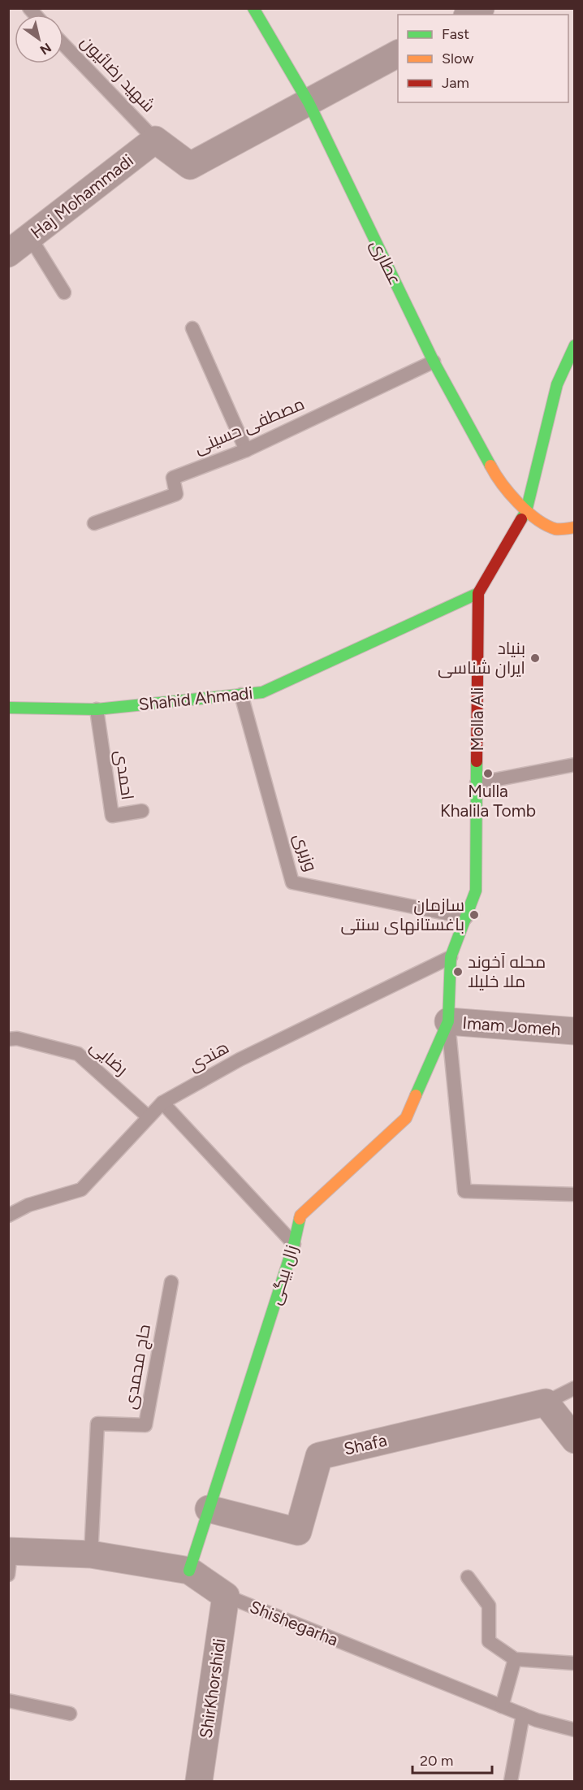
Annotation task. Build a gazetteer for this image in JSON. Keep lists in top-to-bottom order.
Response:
{
  "streets": {
    "street": [
      "Haj Mohammadi",
      "عطاری",
      "Shahid Ahmadi",
      "Molla Ali",
      "Imam Jomeh",
      "زال بیگی",
      "Shafa",
      "Shishegarha",
      "ShirKhorshidi"
    ],
    "lane": [
      "شهید رضائیون",
      "مصطفی حسینی",
      "احمدی",
      "وزیری",
      "هندی",
      "رضایی",
      "حاج محمدی"
    ]
  },
  "crossings": [
    ["شهید رضائیون", "Haj Mohammadi"],
    ["عطاری", "مصطفی حسینی"],
    ["عطاری", "Molla Ali"],
    ["Shahid Ahmadi", "Molla Ali"],
    ["Shahid Ahmadi", "احمدی"],
    ["Shahid Ahmadi", "وزیری"],
    ["Molla Ali", "وزیری"],
    ["Molla Ali", "Imam Jomeh"],
    ["Molla Ali", "هندی"],
    ["Molla Ali", "زال بیگی"],
    ["Imam Jomeh", "زال بیگی"],
    ["هندی", "رضایی"],
    ["زال بیگی", "Shafa"],
    ["زال بیگی", "Shishegarha"],
    ["حاج محمدی", "Shishegarha"],
    ["Shishegarha", "ShirKhorshidi"]
  ],
  "places": [
    "بنیاد ایران شناسی",
    "Mulla Khalila Tomb",
    "سازمان باغستانهای سنتی",
    "محله آخوند ملا خلیلا"
  ],
  "legend": ["Fast", "Slow", "Jam"],
  "scale_bar": "20 m",
  "north": "bottom right"
}
